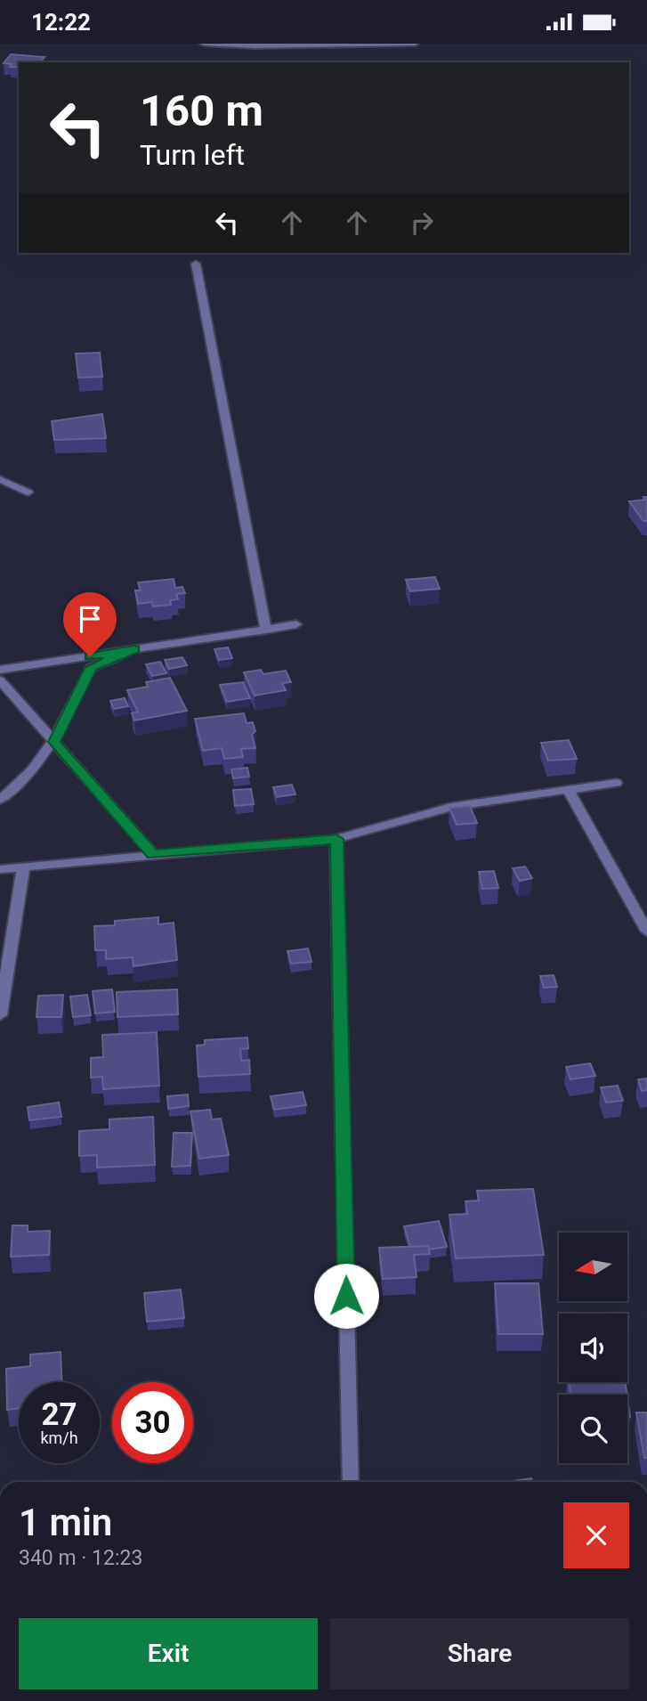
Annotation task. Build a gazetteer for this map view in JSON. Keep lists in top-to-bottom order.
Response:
{
  "north": "left",
  "page": {
    "status": "12:22",
    "turn": ["160 m", "Turn left"],
    "speed": "27 km/h",
    "limit": "30",
    "heading": ["1 min", "340 m · 12:23"],
    "buttons": ["Exit", "Share"]
  }
}
